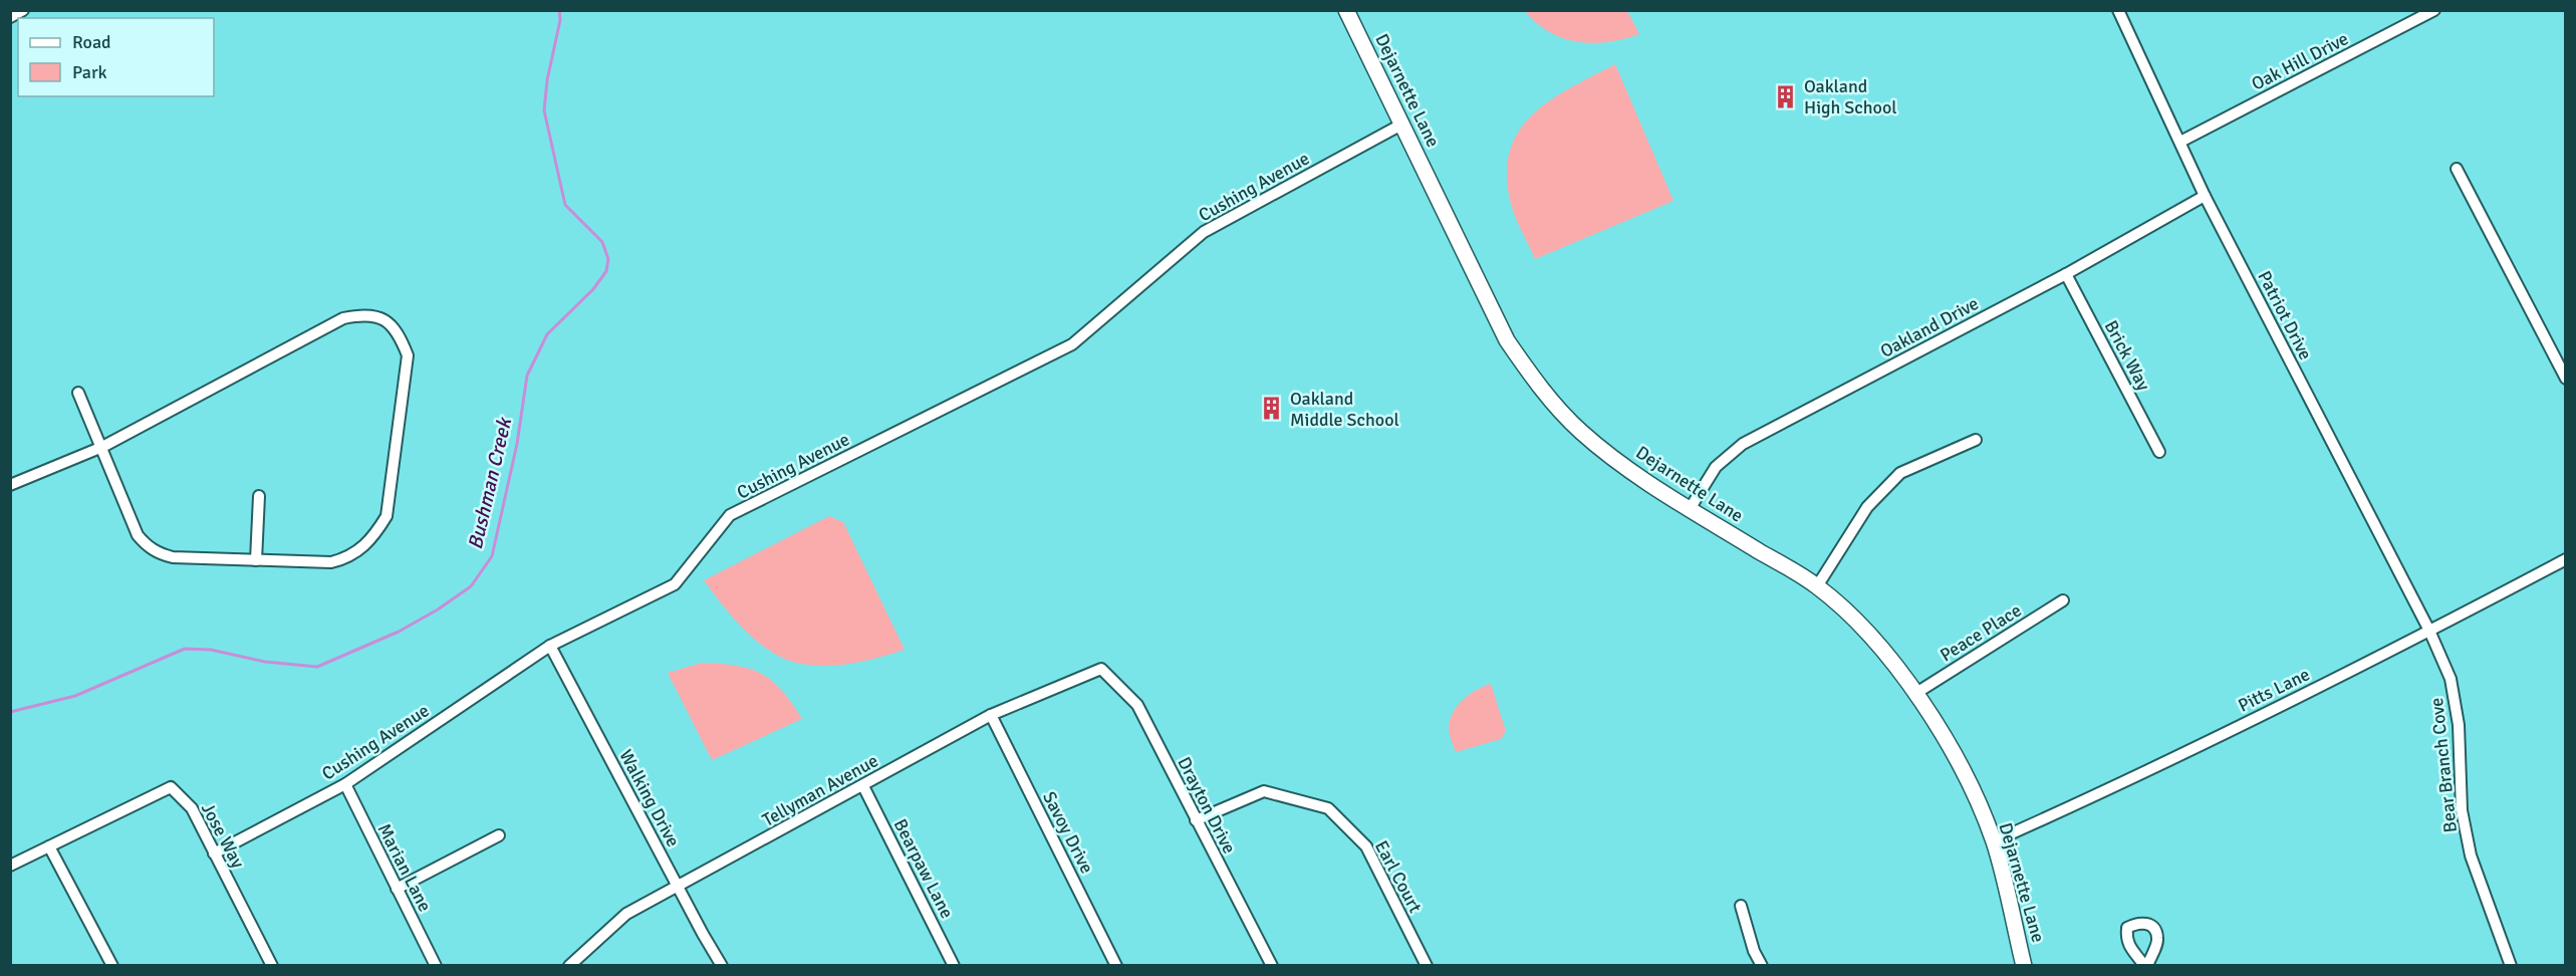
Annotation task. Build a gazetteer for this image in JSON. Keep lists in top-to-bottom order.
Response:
{
  "streets": {
    "main road": ["Dejarnette Lane"],
    "street": [
      "Oak Hill Drive",
      "Cushing Avenue",
      "Patriot Drive",
      "Oakland Drive",
      "Brick Way",
      "Peace Place",
      "Pitts Lane",
      "Bear Branch Cove",
      "Tellyman Avenue",
      "Walking Drive",
      "Drayton Drive",
      "Savoy Drive",
      "Jose Way",
      "Marian Lane",
      "Bearpaw Lane",
      "Earl Court"
    ]
  },
  "crossings": [
    ["Oak Hill Drive", "Patriot Drive"],
    ["Dejarnette Lane", "Cushing Avenue"],
    ["Dejarnette Lane", "Oakland Drive"],
    ["Dejarnette Lane", "Peace Place"],
    ["Dejarnette Lane", "Pitts Lane"],
    ["Cushing Avenue", "Walking Drive"],
    ["Cushing Avenue", "Jose Way"],
    ["Cushing Avenue", "Marian Lane"],
    ["Patriot Drive", "Oakland Drive"],
    ["Patriot Drive", "Pitts Lane"],
    ["Patriot Drive", "Bear Branch Cove"],
    ["Oakland Drive", "Brick Way"],
    ["Pitts Lane", "Bear Branch Cove"],
    ["Tellyman Avenue", "Walking Drive"],
    ["Tellyman Avenue", "Drayton Drive"],
    ["Tellyman Avenue", "Savoy Drive"],
    ["Tellyman Avenue", "Bearpaw Lane"],
    ["Drayton Drive", "Earl Court"]
  ],
  "water": ["Bushman Creek"],
  "places": {
    "building": ["Oakland High School", "Oakland Middle School"]
  },
  "legend": ["Road", "Park"]
}
